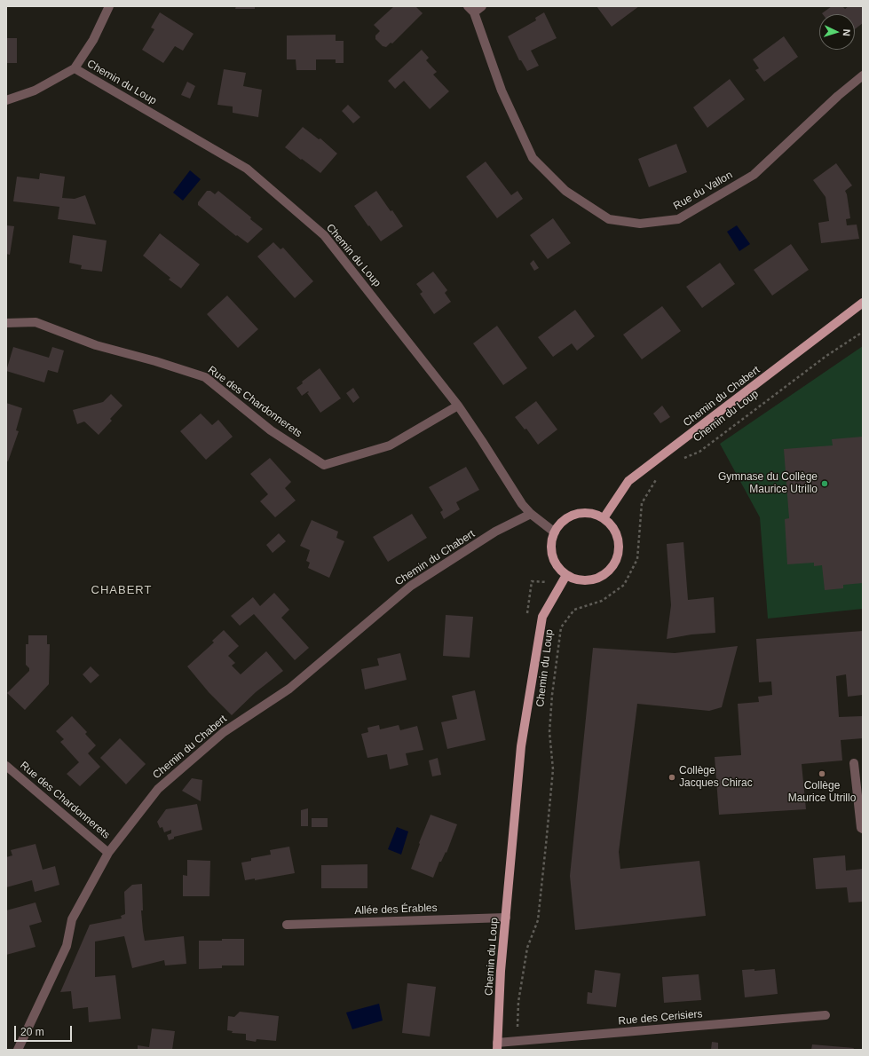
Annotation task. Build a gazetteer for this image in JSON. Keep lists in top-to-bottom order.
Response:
{
  "streets": {
    "main road": ["Chemin du Loup", "Chemin du Chabert"],
    "street": [
      "Rue du Vallon",
      "Rue des Chardonnerets",
      "Allée des Érables",
      "Rue des Cerisiers"
    ]
  },
  "crossings": [
    ["Chemin du Loup", "Chemin du Chabert"],
    ["Chemin du Loup", "Rue des Chardonnerets"],
    ["Chemin du Loup", "Allée des Érables"],
    ["Chemin du Loup", "Rue des Cerisiers"],
    ["Chemin du Chabert", "Rue des Chardonnerets"]
  ],
  "districts": ["CHABERT"],
  "places": ["Gymnase du Collège Maurice Utrillo", "Collège Maurice Utrillo", "Collège Jacques Chirac"],
  "scale_bar": "20 m",
  "north": "right"
}
